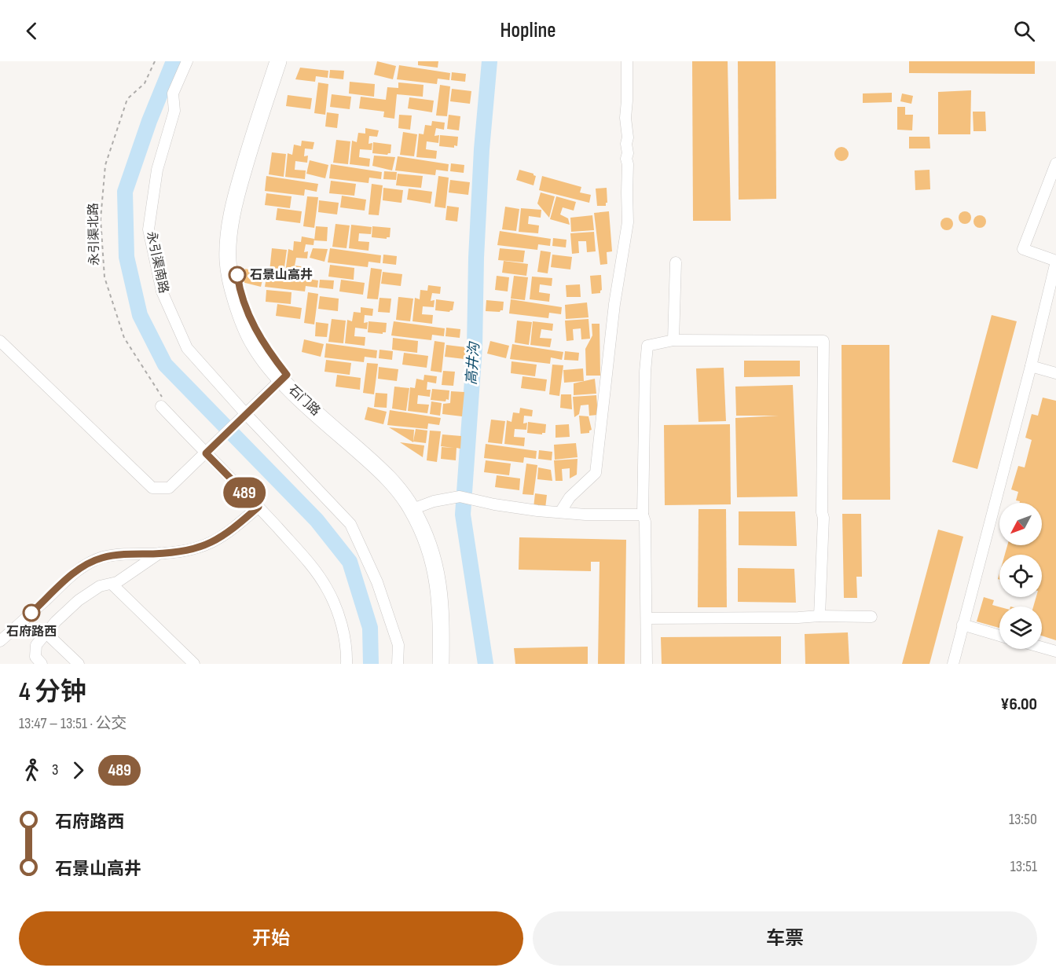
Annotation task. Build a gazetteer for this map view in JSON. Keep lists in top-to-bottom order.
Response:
{
  "streets": {
    "highway": ["石门路"],
    "street": ["永引渠南路"],
    "path": ["永引渠北路"]
  },
  "water": ["高井沟"],
  "places": ["石景山高井", "石府路西"],
  "lines": ["bus line 489"],
  "north": "bottom left",
  "page": {
    "header": "Hopline",
    "on_map": "489",
    "heading": ["4 分钟", "13:47 – 13:51 · 公交", "¥6.00"],
    "legs": ["3", "489"],
    "list": [
      {
        "name": "石府路西",
        "value": "13:50"
      },
      {
        "name": "石景山高井",
        "value": "13:51"
      }
    ],
    "buttons": ["开始", "车票"]
  }
}
